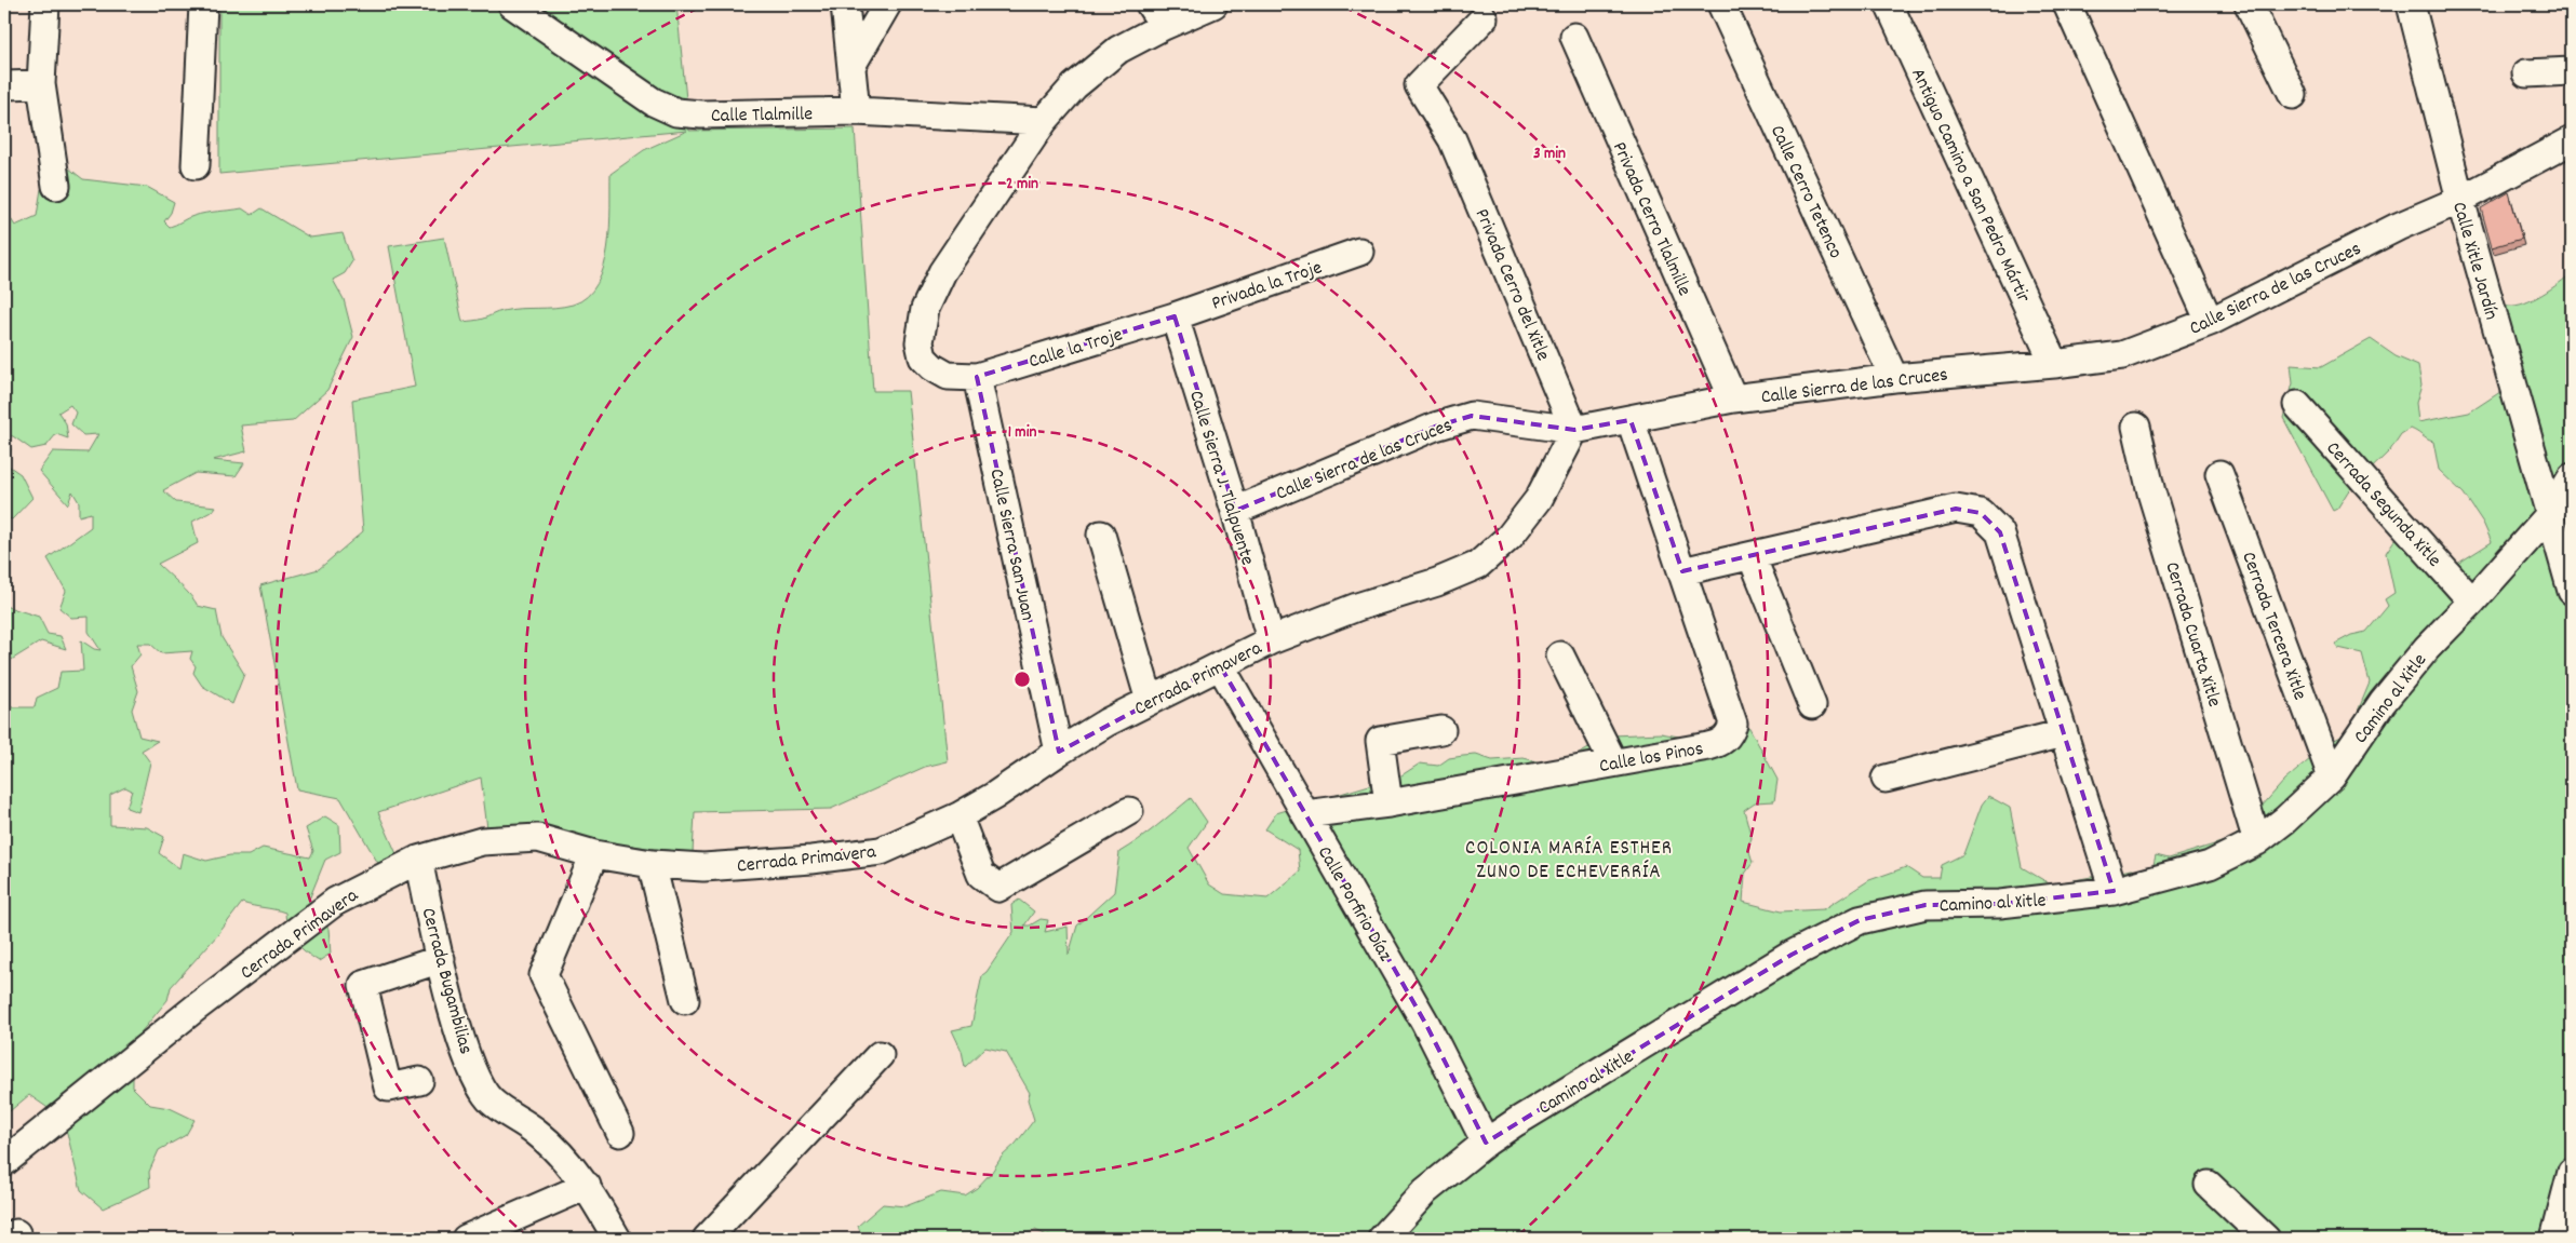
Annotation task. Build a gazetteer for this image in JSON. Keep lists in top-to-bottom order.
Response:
{
  "streets": {
    "street": [
      "Calle Tlalmille",
      "Antiguo Camino a San Pedro Mártir",
      "Calle Cerro Tetenco",
      "Privada Cerro Tlalmille",
      "Calle Xitle Jardín",
      "Privada la Troje",
      "Privada Cerro del Xitle",
      "Calle Sierra de las Cruces",
      "Calle la Troje",
      "Calle Sierra J. Tlalpuente",
      "Cerrada Segunda Xitle",
      "Calle Sierra San Juan",
      "Cerrada Tercera Xitle",
      "Cerrada Cuarta Xitle",
      "Cerrada Primavera",
      "Camino al Xitle",
      "Calle los Pinos",
      "Calle Porfirio Díaz",
      "Cerrada Bugambilias"
    ]
  },
  "crossings": [
    ["Antiguo Camino a San Pedro Mártir", "Calle Sierra de las Cruces"],
    ["Calle Cerro Tetenco", "Calle Sierra de las Cruces"],
    ["Privada Cerro Tlalmille", "Calle Sierra de las Cruces"],
    ["Calle Xitle Jardín", "Calle Sierra de las Cruces"],
    ["Calle Xitle Jardín", "Camino al Xitle"],
    ["Privada la Troje", "Calle la Troje"],
    ["Privada la Troje", "Calle Sierra J. Tlalpuente"],
    ["Privada Cerro del Xitle", "Calle Sierra de las Cruces"],
    ["Privada Cerro del Xitle", "Cerrada Primavera"],
    ["Calle Sierra de las Cruces", "Calle Sierra J. Tlalpuente"],
    ["Calle Sierra de las Cruces", "Cerrada Primavera"],
    ["Calle Sierra de las Cruces", "Calle los Pinos"],
    ["Calle la Troje", "Calle Sierra J. Tlalpuente"],
    ["Calle la Troje", "Calle Sierra San Juan"],
    ["Calle Sierra J. Tlalpuente", "Cerrada Primavera"],
    ["Cerrada Segunda Xitle", "Camino al Xitle"],
    ["Calle Sierra San Juan", "Cerrada Primavera"],
    ["Cerrada Tercera Xitle", "Camino al Xitle"],
    ["Cerrada Cuarta Xitle", "Camino al Xitle"],
    ["Cerrada Primavera", "Calle Porfirio Díaz"],
    ["Cerrada Primavera", "Cerrada Bugambilias"],
    ["Camino al Xitle", "Calle Porfirio Díaz"],
    ["Calle los Pinos", "Calle Porfirio Díaz"]
  ],
  "districts": ["COLONIA MARÍA ESTHER ZUNO DE ECHEVERRÍA"],
  "rings": ["3 min", "2 min", "1 min"]
}
